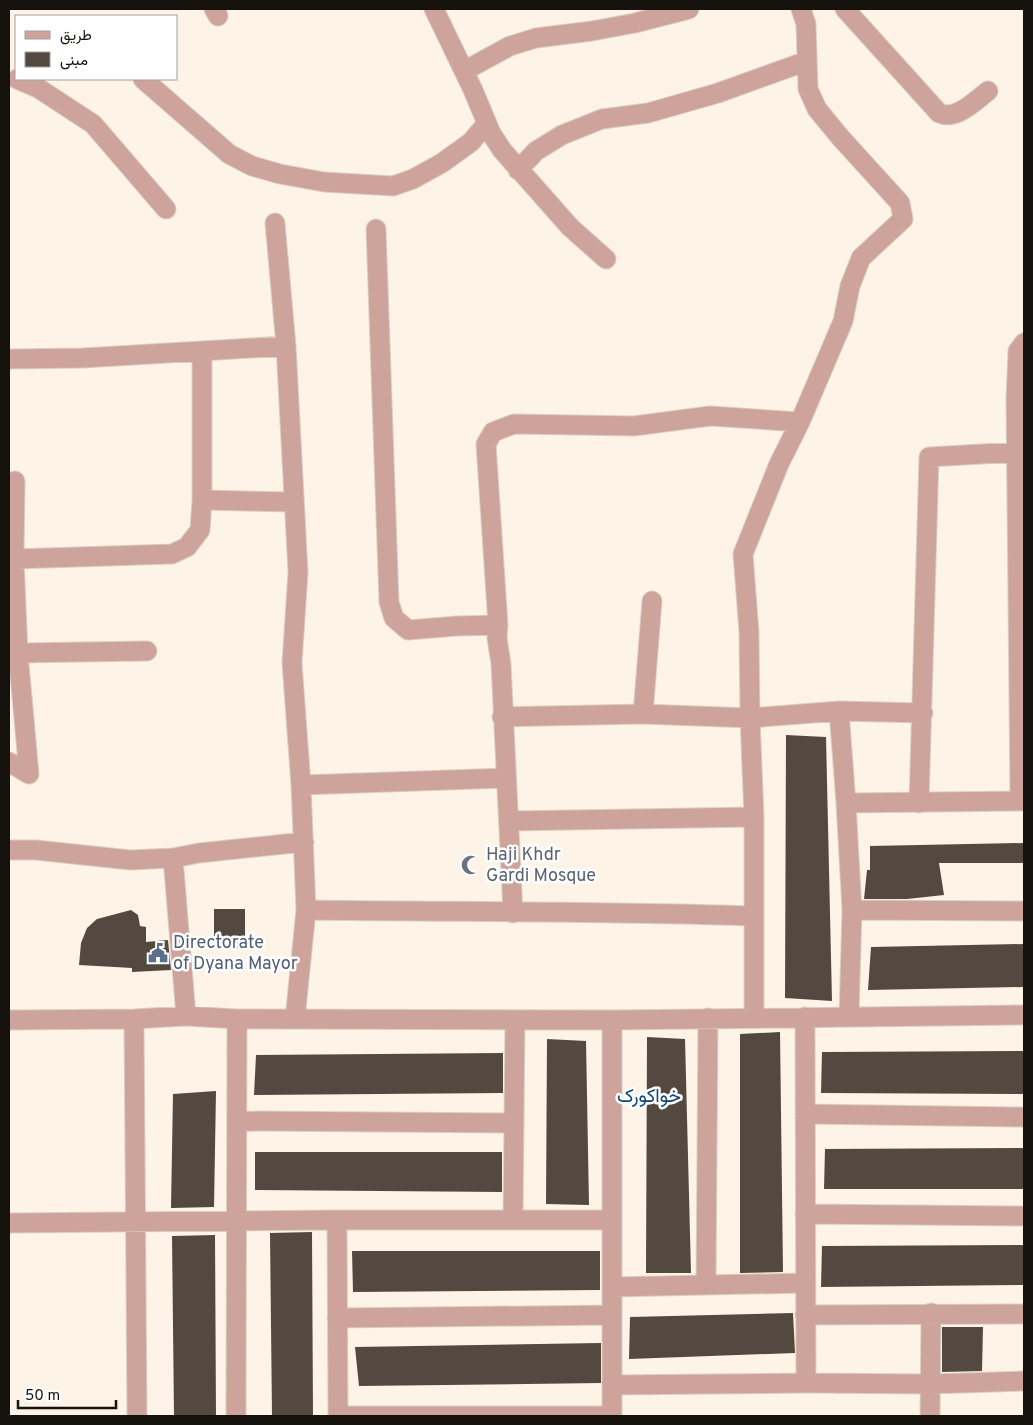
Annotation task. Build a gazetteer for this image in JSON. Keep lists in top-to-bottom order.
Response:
{
  "districts": ["خواکورک"],
  "places": {
    "mosque": ["Haji Khdr Gardi Mosque"],
    "public building": ["Directorate of Dyana Mayor"]
  },
  "legend": ["طريق", "مبنى"],
  "scale_bar": "50 m"
}
